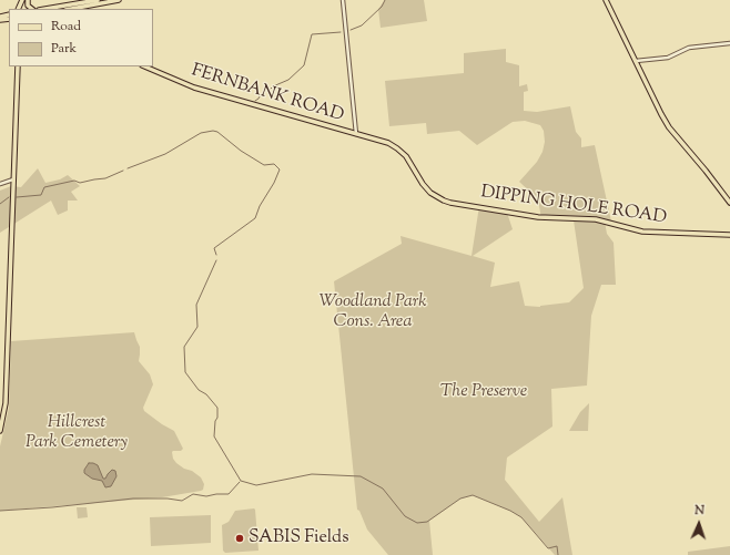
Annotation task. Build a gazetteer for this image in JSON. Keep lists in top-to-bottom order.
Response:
{
  "streets": {
    "main road": ["FERNBANK ROAD", "DIPPING HOLE ROAD"]
  },
  "crossings": [
    ["FERNBANK ROAD", "DIPPING HOLE ROAD"]
  ],
  "parks": ["Woodland Park Cons. Area", "The Preserve", "Hillcrest Park Cemetery"],
  "places": ["SABIS Fields"],
  "legend": ["Road", "Park"],
  "north": "top"
}
